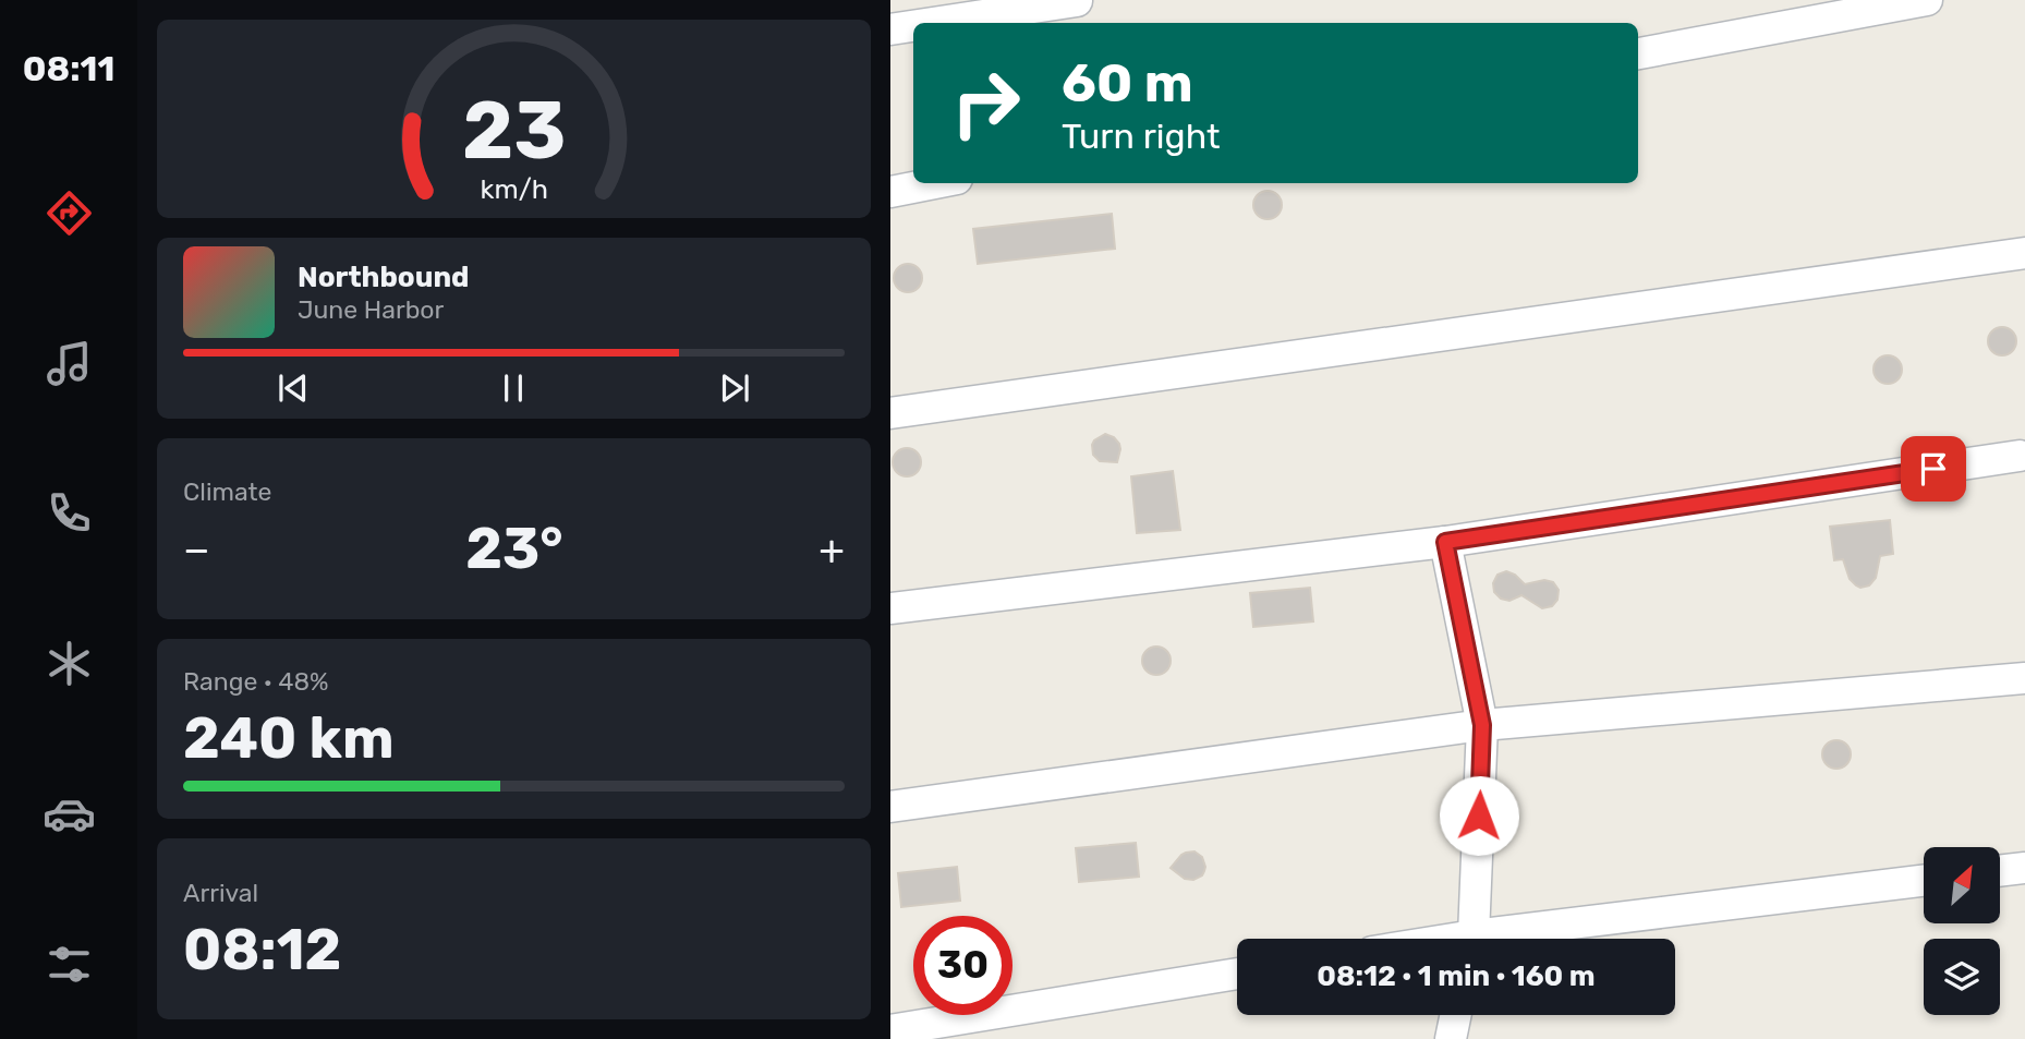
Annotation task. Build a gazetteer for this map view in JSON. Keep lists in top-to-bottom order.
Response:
{
  "north": "top right",
  "page": {
    "tabs": "08:11",
    "turn": ["60 m", "Turn right"],
    "song": ["Northbound", "June Harbor"],
    "tile": [
      "Climate",
      ["Range · 48%", "240 km"],
      ["Arrival", "08:12"]
    ],
    "heat": ["−", "23°", "+"],
    "limit": "30",
    "trip": "08:12 · 1 min · 160 m",
    "gauge": ["23", "km/h"]
  }
}
